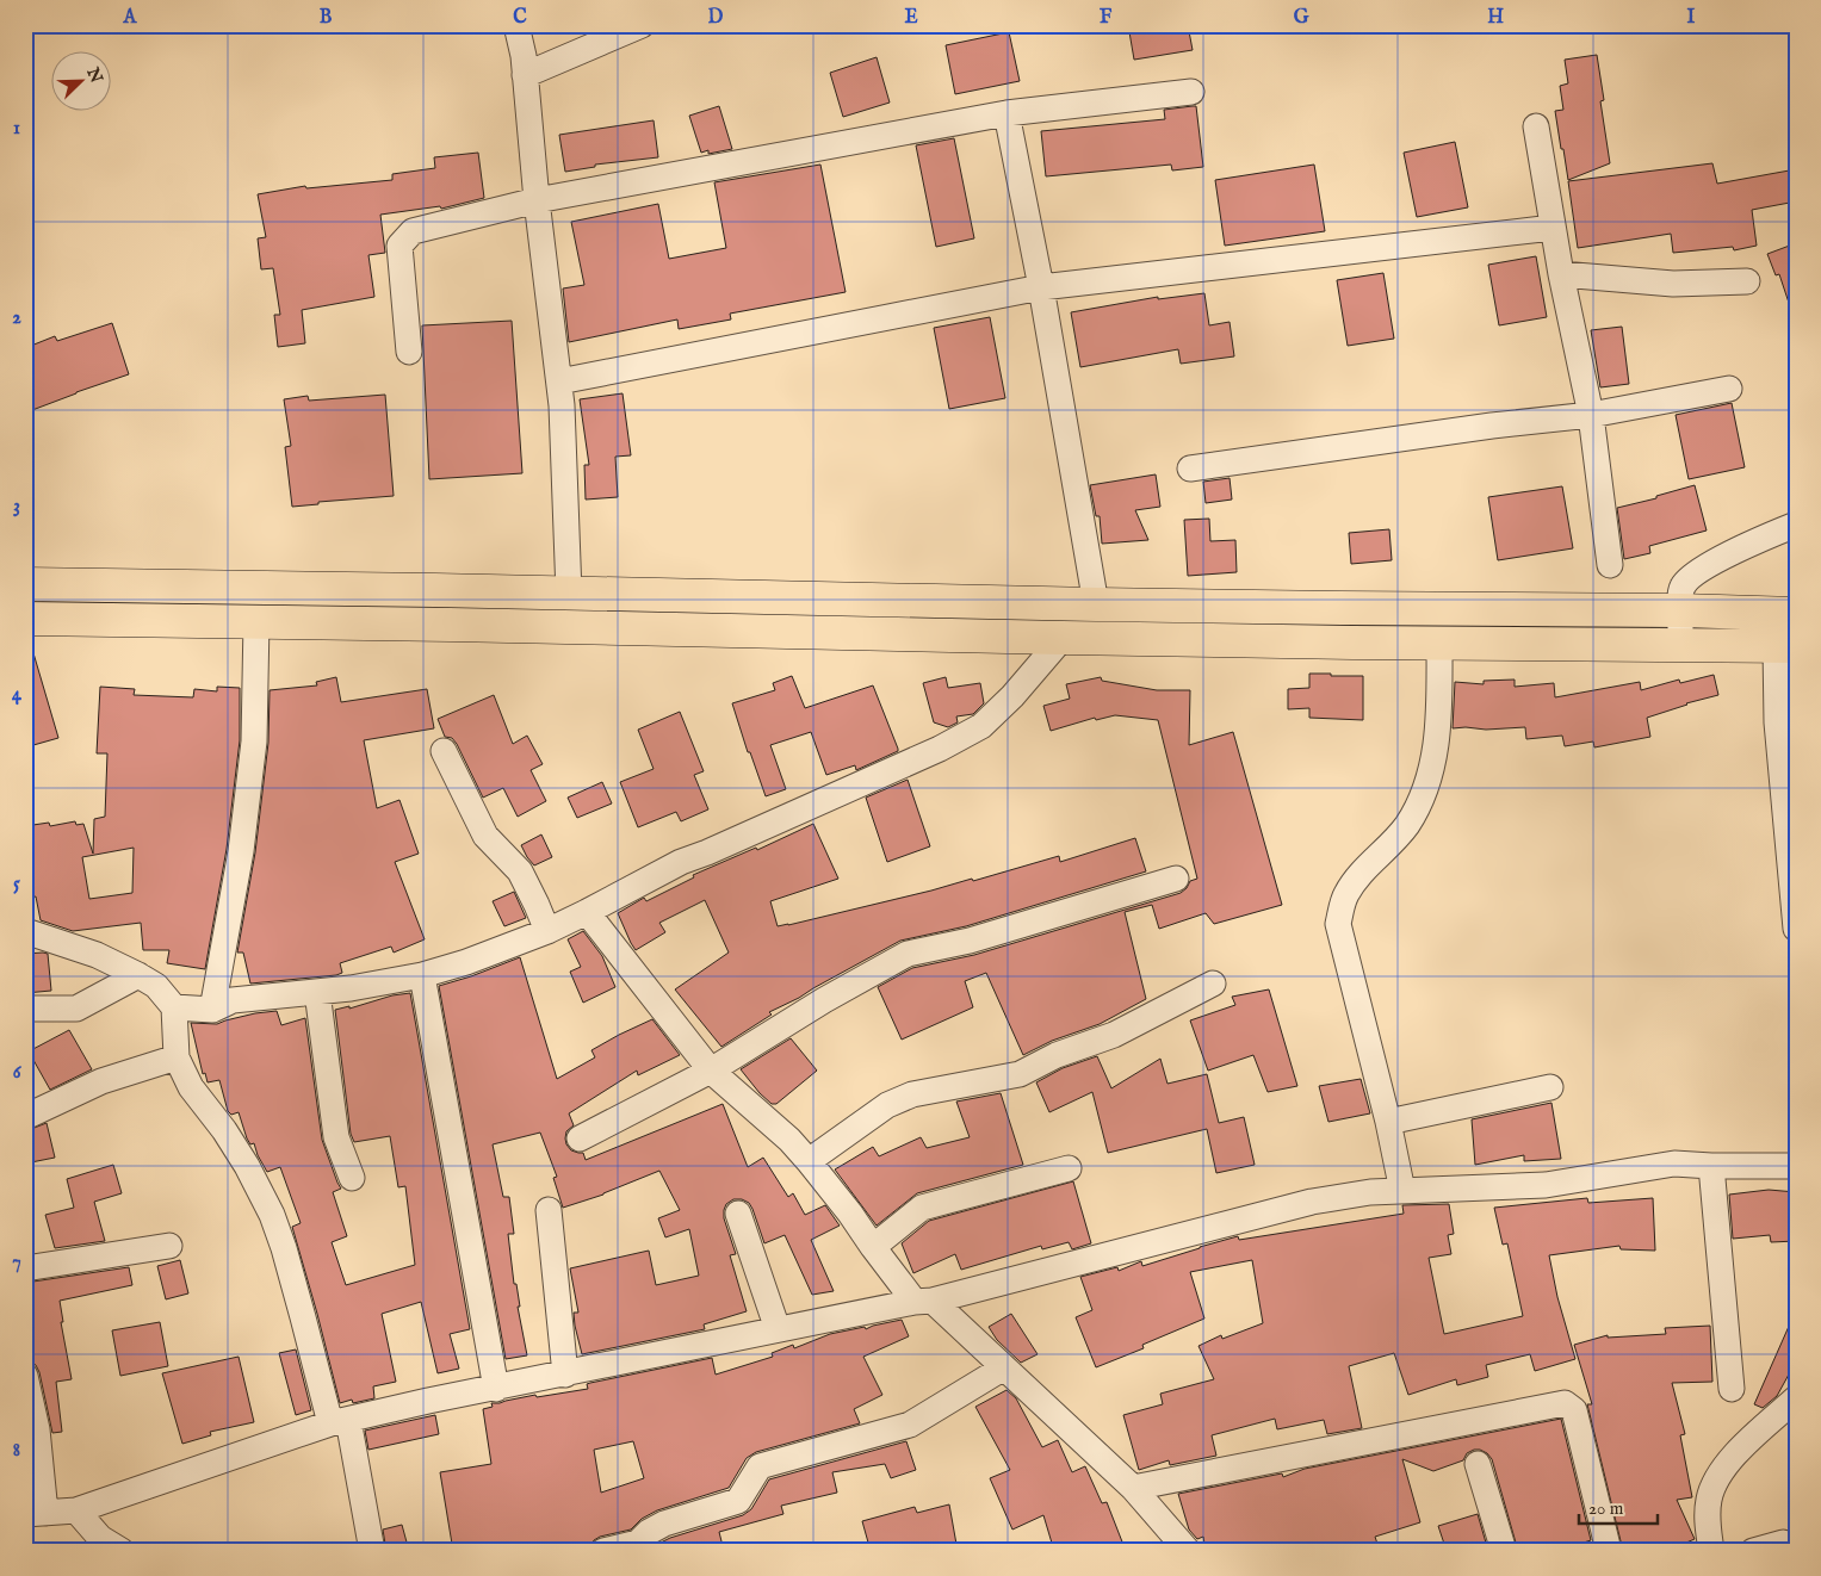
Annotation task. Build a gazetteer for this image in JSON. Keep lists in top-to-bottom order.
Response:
{
  "scale_bar": "20 m",
  "north": "top right",
  "grid": {
    "columns": [
      "A",
      "B",
      "C",
      "D",
      "E",
      "F",
      "G",
      "H",
      "I"
    ],
    "rows": [
      "1",
      "2",
      "3",
      "4",
      "5",
      "6",
      "7",
      "8"
    ]
  }
}
